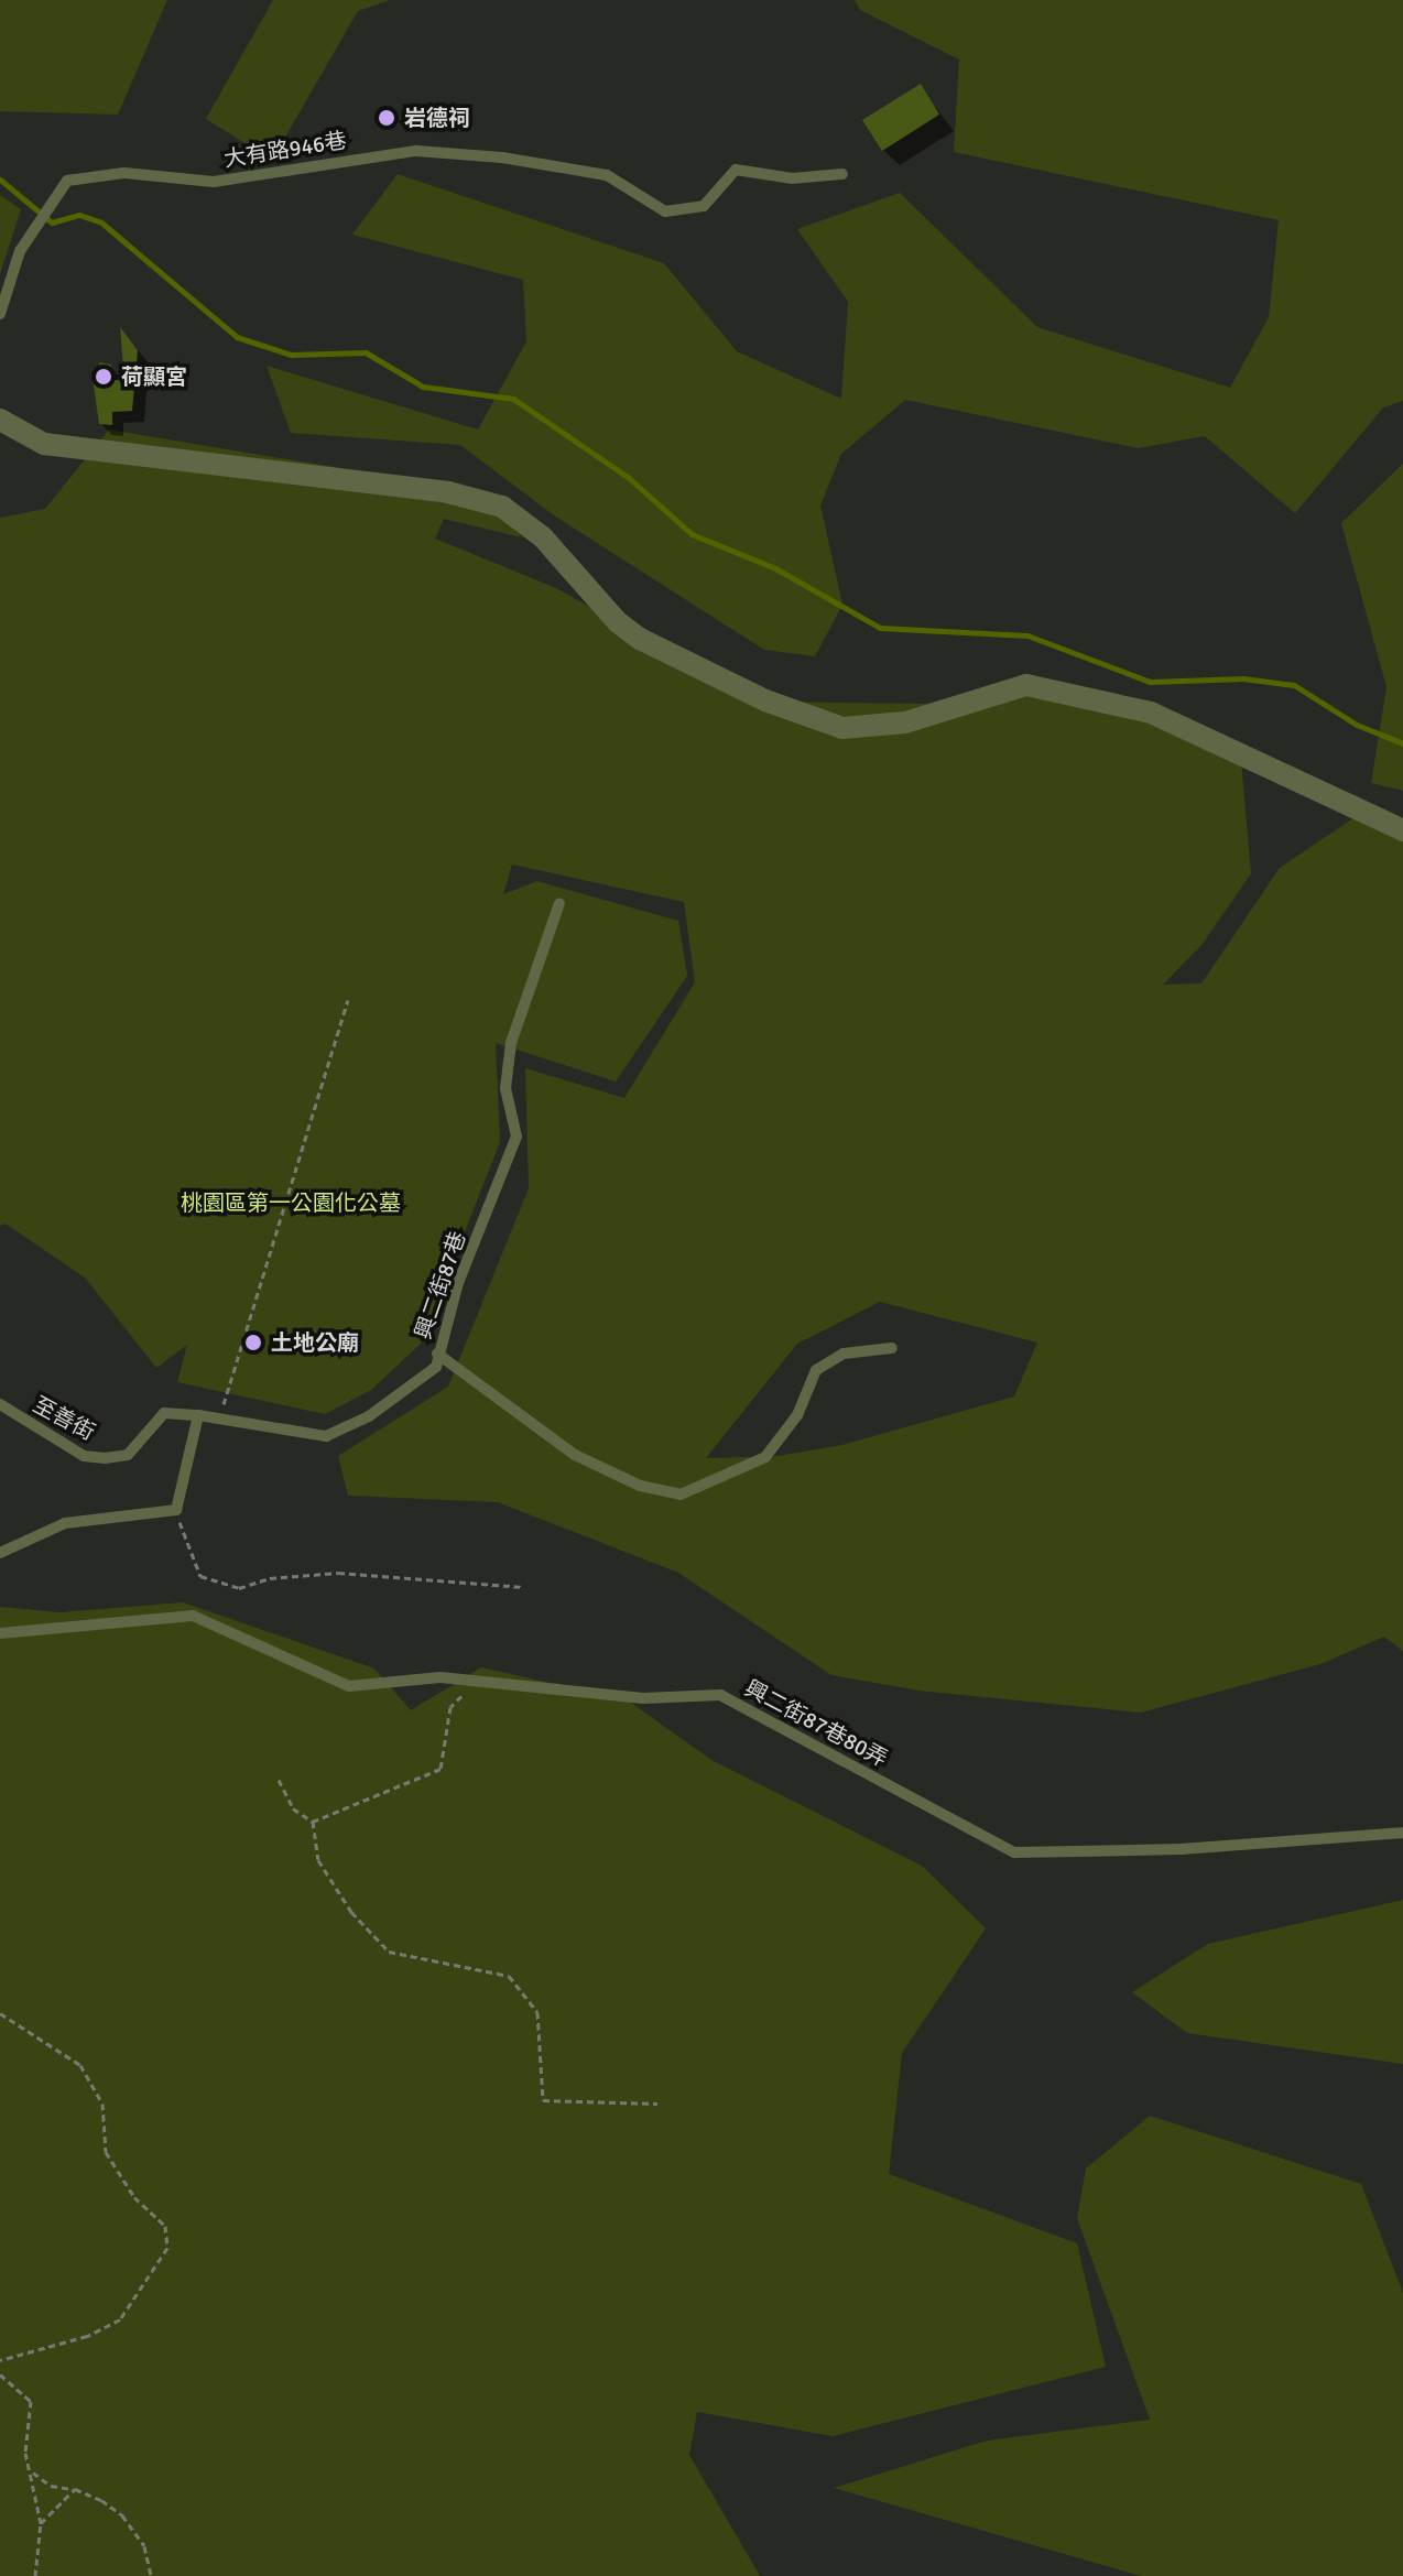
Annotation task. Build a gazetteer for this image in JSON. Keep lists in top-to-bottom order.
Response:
{
  "streets": {
    "lane": [
      "大有路946巷",
      "興二街87巷",
      "至善街",
      "興二街87巷80弄"
    ]
  },
  "crossings": [
    ["興二街87巷", "至善街"]
  ],
  "parks": ["桃園區第一公園化公墓"],
  "places": ["岩德祠", "荷顯宮", "土地公廟"]
}
